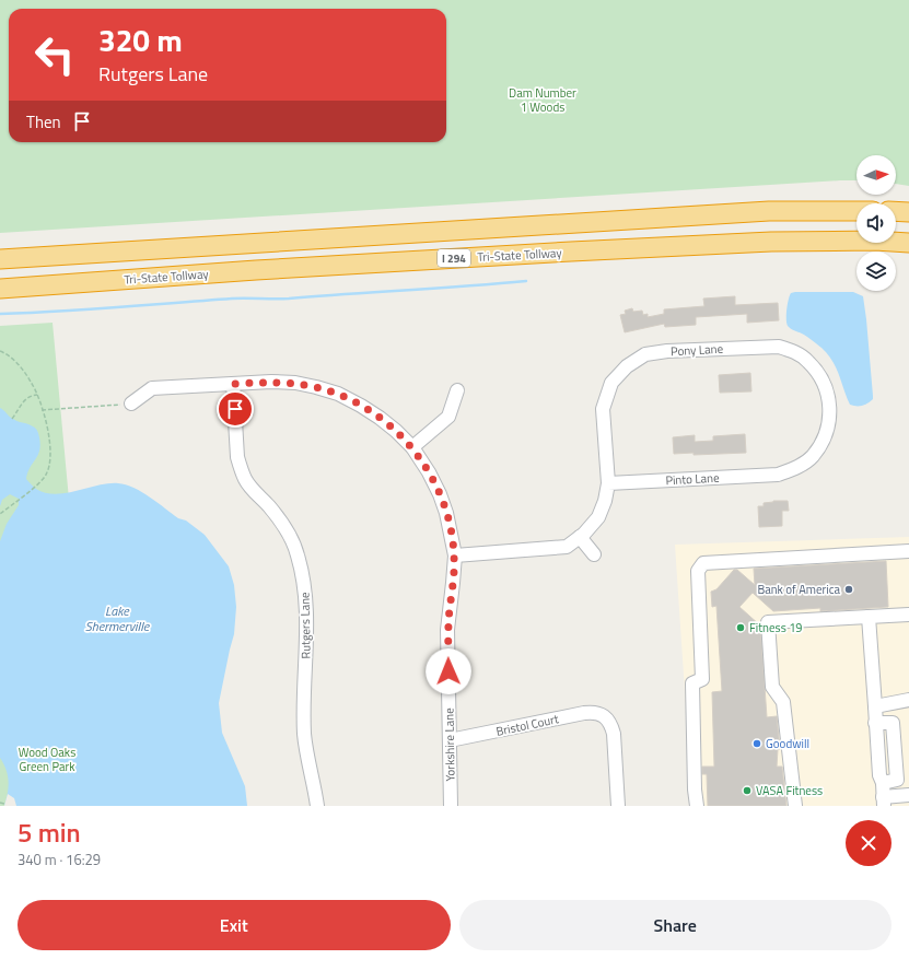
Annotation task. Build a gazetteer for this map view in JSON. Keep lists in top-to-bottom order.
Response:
{
  "streets": {
    "highway": ["Tri-State Tollway", "I 294"],
    "street": [
      "Pony Lane",
      "Pinto Lane",
      "Rutgers Lane",
      "Bristol Court",
      "Yorkshire Lane"
    ]
  },
  "crossings": [
    ["Pony Lane", "Pinto Lane"],
    ["Pony Lane", "Yorkshire Lane"],
    ["Rutgers Lane", "Yorkshire Lane"],
    ["Bristol Court", "Yorkshire Lane"]
  ],
  "water": ["Lake Shermerville"],
  "parks": ["Dam Number 1 Woods", "Wood Oaks Green Park"],
  "places": [
    "Bank of America",
    "Fitness 19",
    "Goodwill",
    "VASA Fitness"
  ],
  "north": "right",
  "page": {
    "turn": ["320 m", "Rutgers Lane"],
    "then": "Then",
    "heading": ["5 min", "340 m · 16:29"],
    "buttons": ["Exit", "Share"]
  }
}
